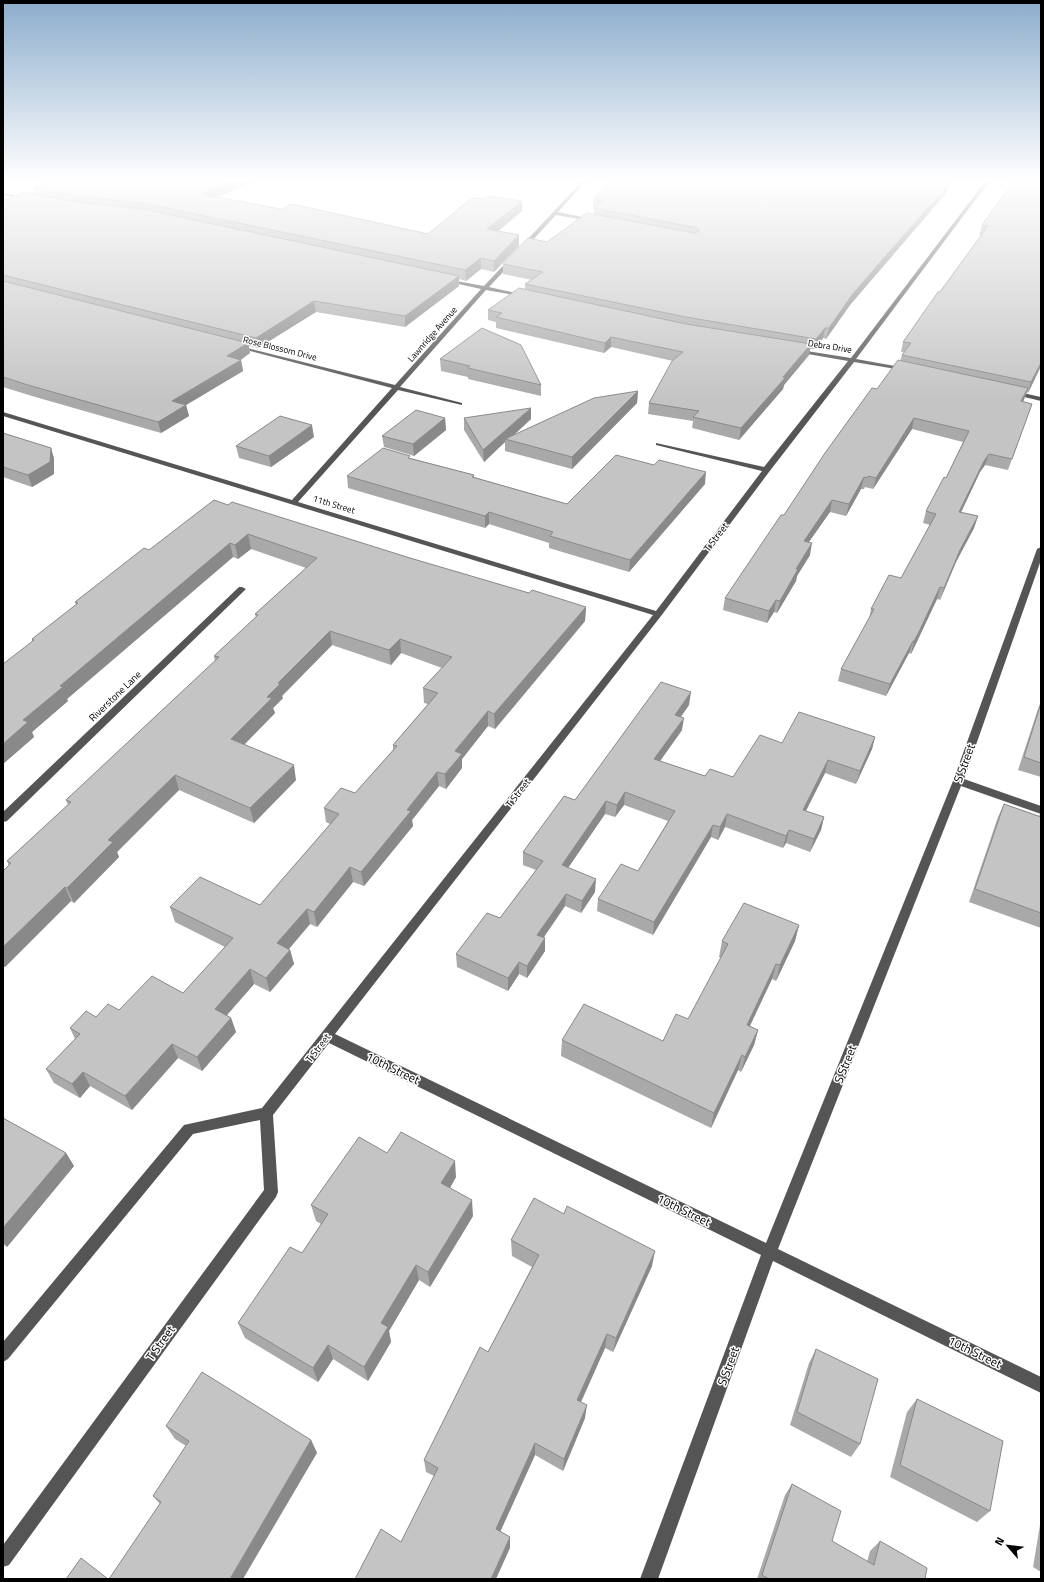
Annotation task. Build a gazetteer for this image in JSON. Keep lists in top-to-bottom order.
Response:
{
  "streets": {
    "street": [
      "Lawnridge Avenue",
      "Debra Drive",
      "Rose Blossom Drive",
      "11th Street",
      "T Street",
      "Riverstone Lane",
      "S Street",
      "10th Street"
    ]
  },
  "crossings": [
    ["Lawnridge Avenue", "Rose Blossom Drive"],
    ["Lawnridge Avenue", "11th Street"],
    ["Debra Drive", "T Street"],
    ["11th Street", "T Street"],
    ["T Street", "10th Street"],
    ["S Street", "10th Street"]
  ],
  "north": "top left"
}
